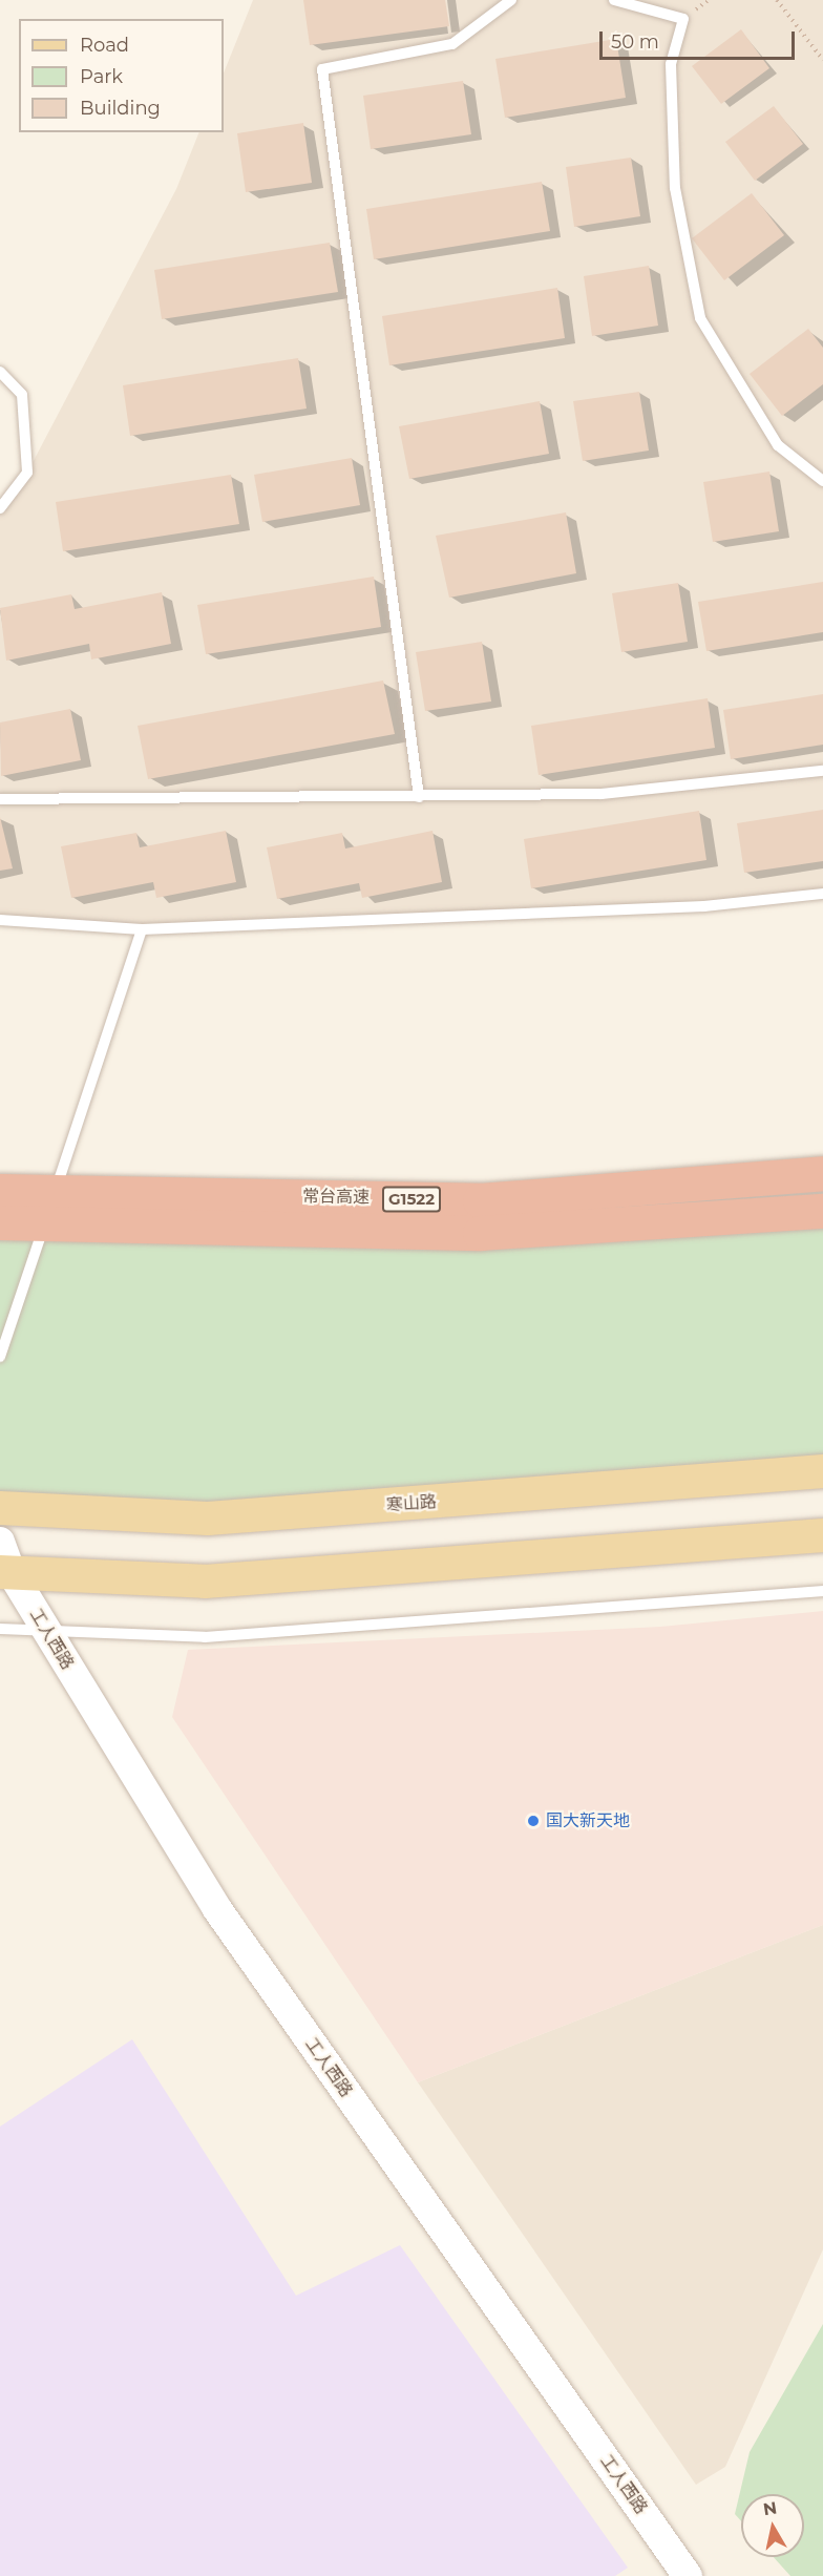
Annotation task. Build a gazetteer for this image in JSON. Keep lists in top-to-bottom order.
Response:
{
  "streets": {
    "highway": ["常台高速", "G1522"],
    "main road": ["寒山路", "工人西路"]
  },
  "places": ["国大新天地"],
  "legend": ["Road", "Park", "Building"],
  "scale_bar": "50 m",
  "north": "top"
}
